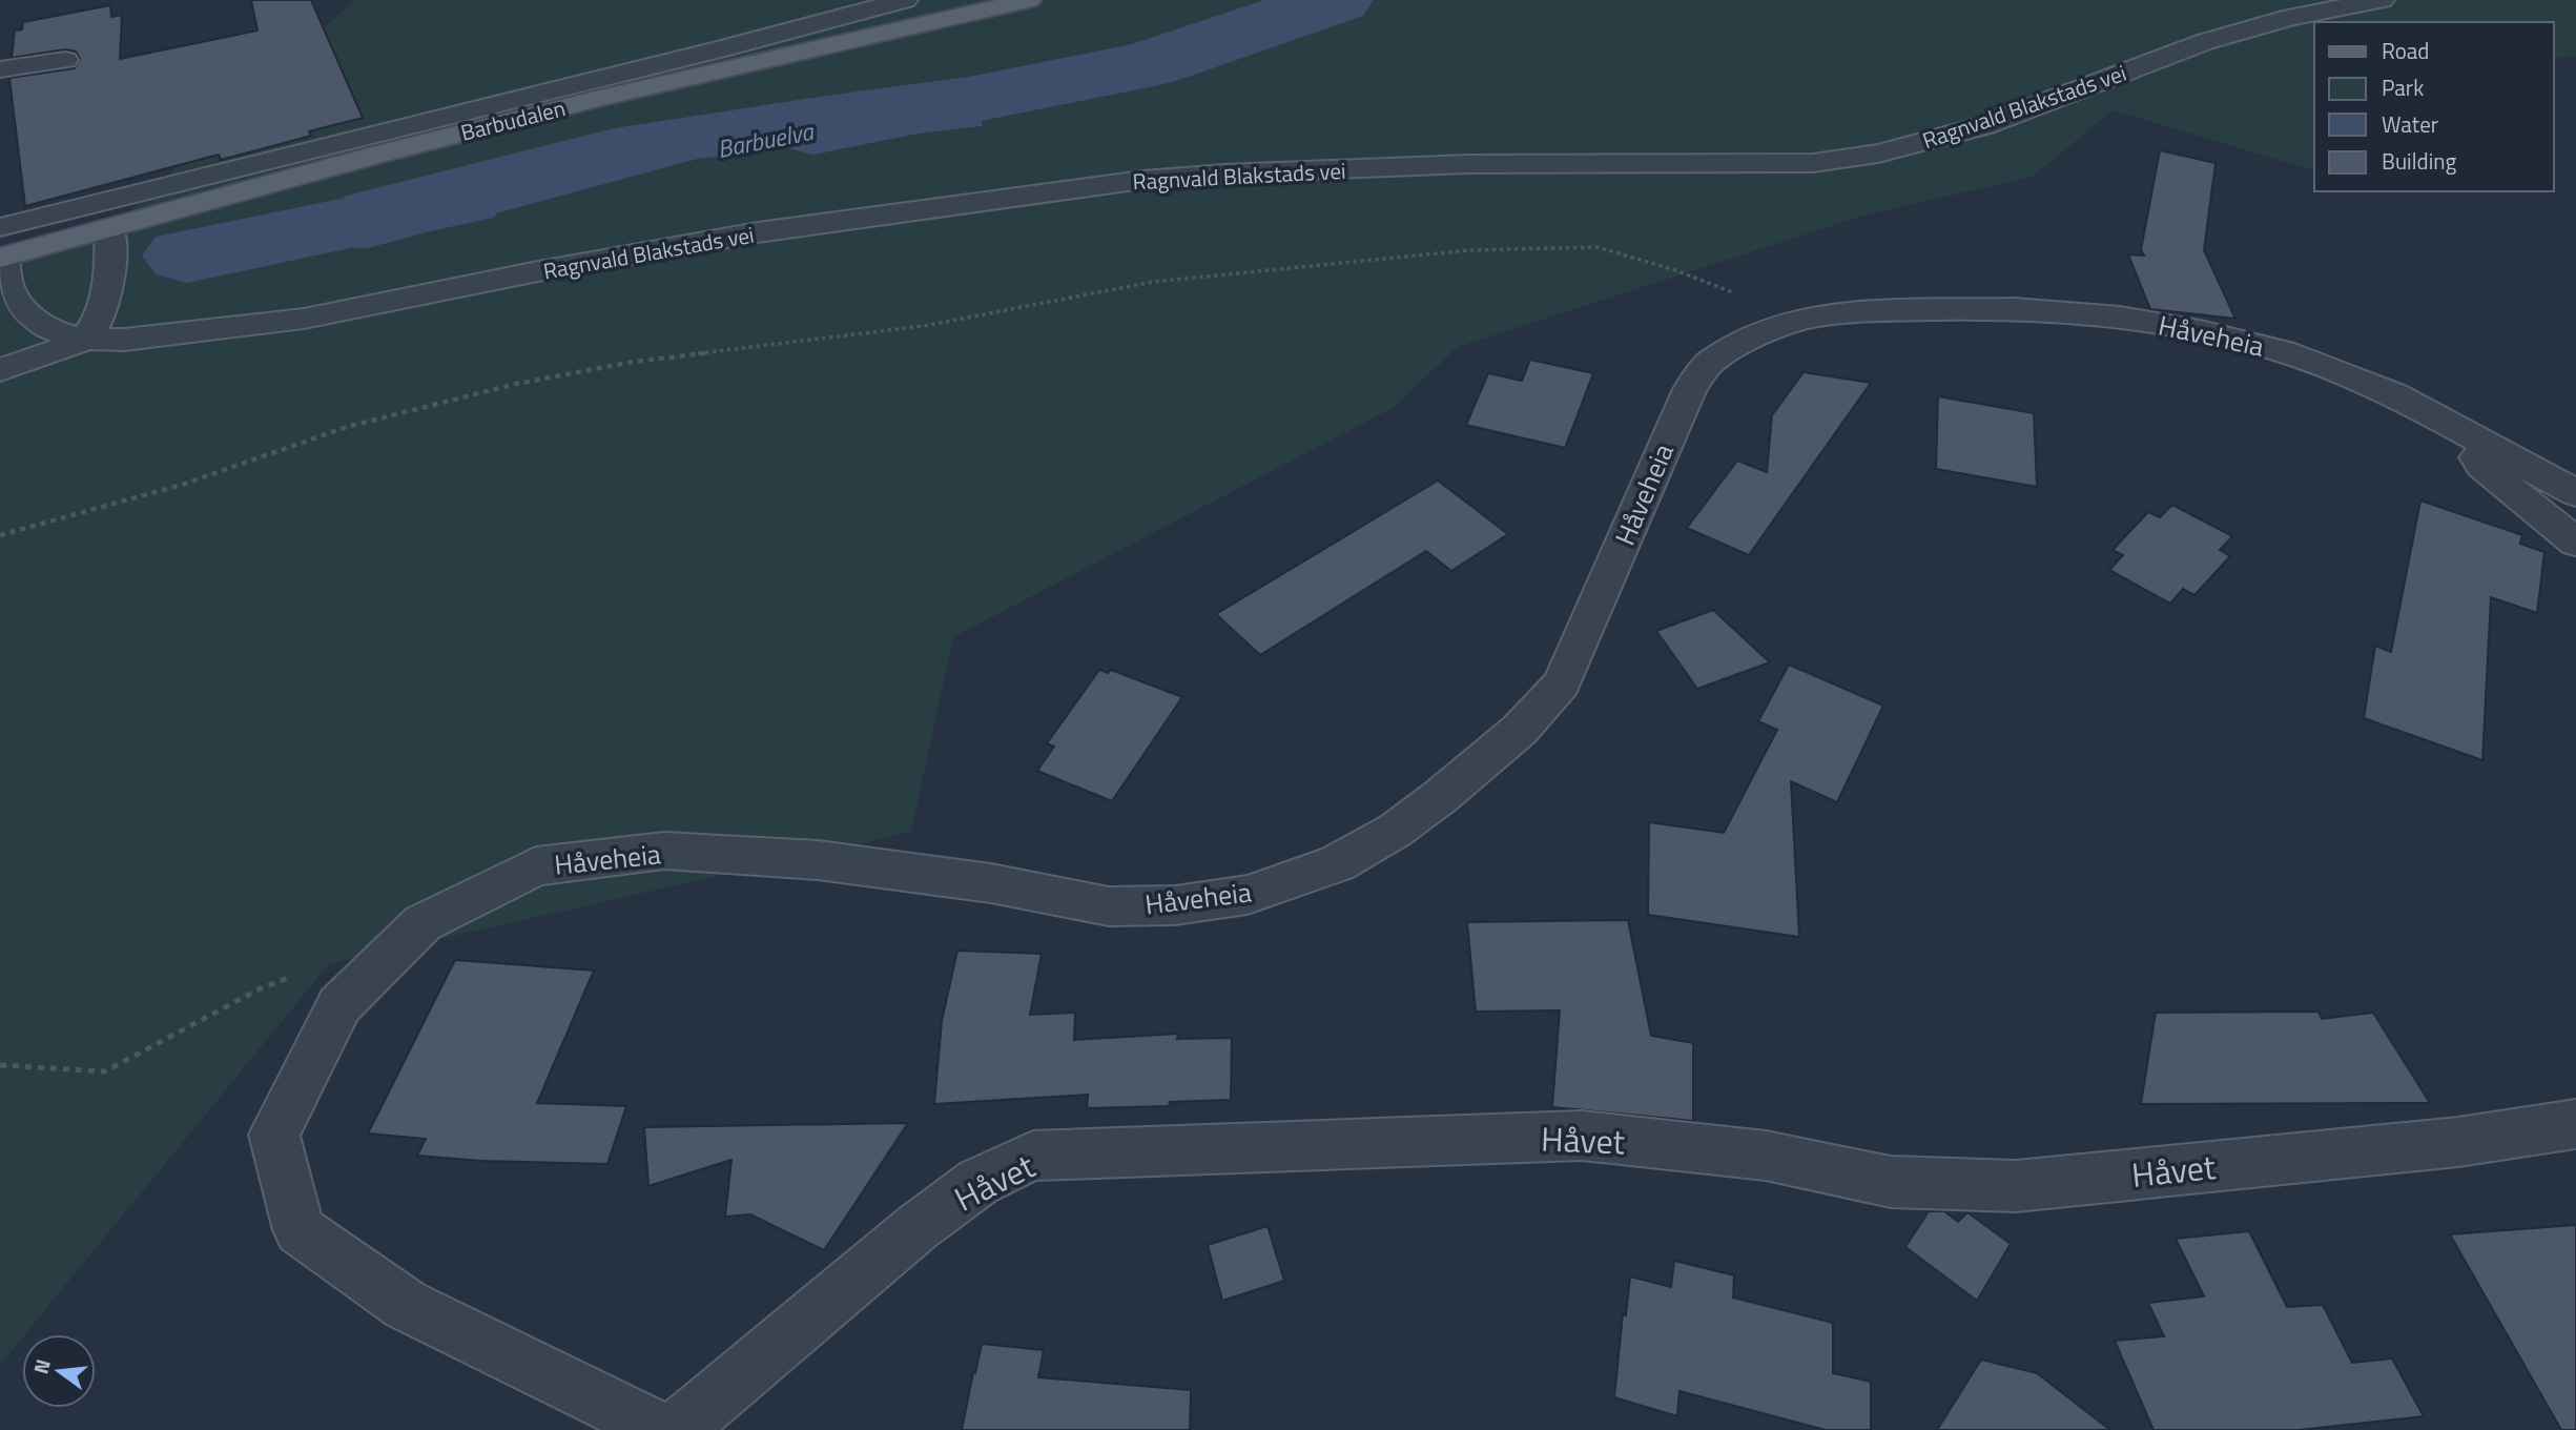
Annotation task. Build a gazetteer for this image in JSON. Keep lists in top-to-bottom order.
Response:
{
  "streets": {
    "main road": ["Barbudalen"],
    "street": ["Ragnvald Blakstads vei", "Håveheia", "Håvet"]
  },
  "crossings": [
    ["Ragnvald Blakstads vei", "Barbudalen"]
  ],
  "water": ["Barbuelva"],
  "legend": [
    "Road",
    "Park",
    "Water",
    "Building"
  ],
  "north": "left"
}
